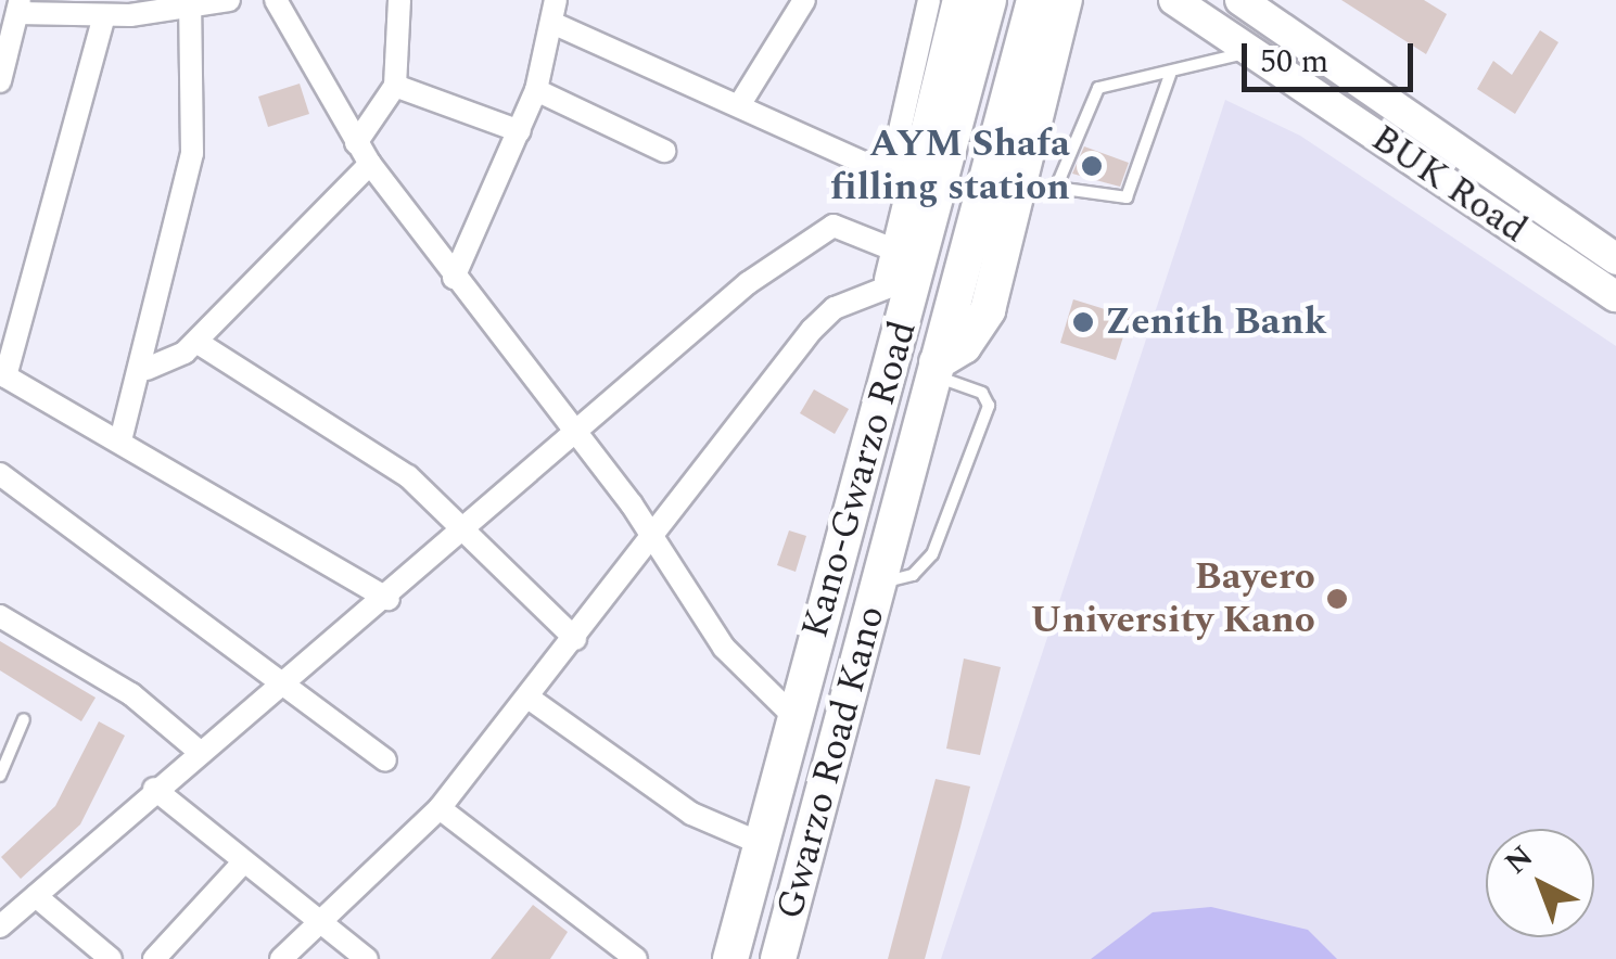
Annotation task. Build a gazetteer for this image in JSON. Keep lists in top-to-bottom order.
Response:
{
  "streets": {
    "main road": ["BUK Road", "Kano-Gwarzo Road", "Gwarzo Road Kano"]
  },
  "places": ["AYM Shafa filling station", "Zenith Bank", "Bayero University Kano"],
  "scale_bar": "50 m",
  "north": "top left"
}
